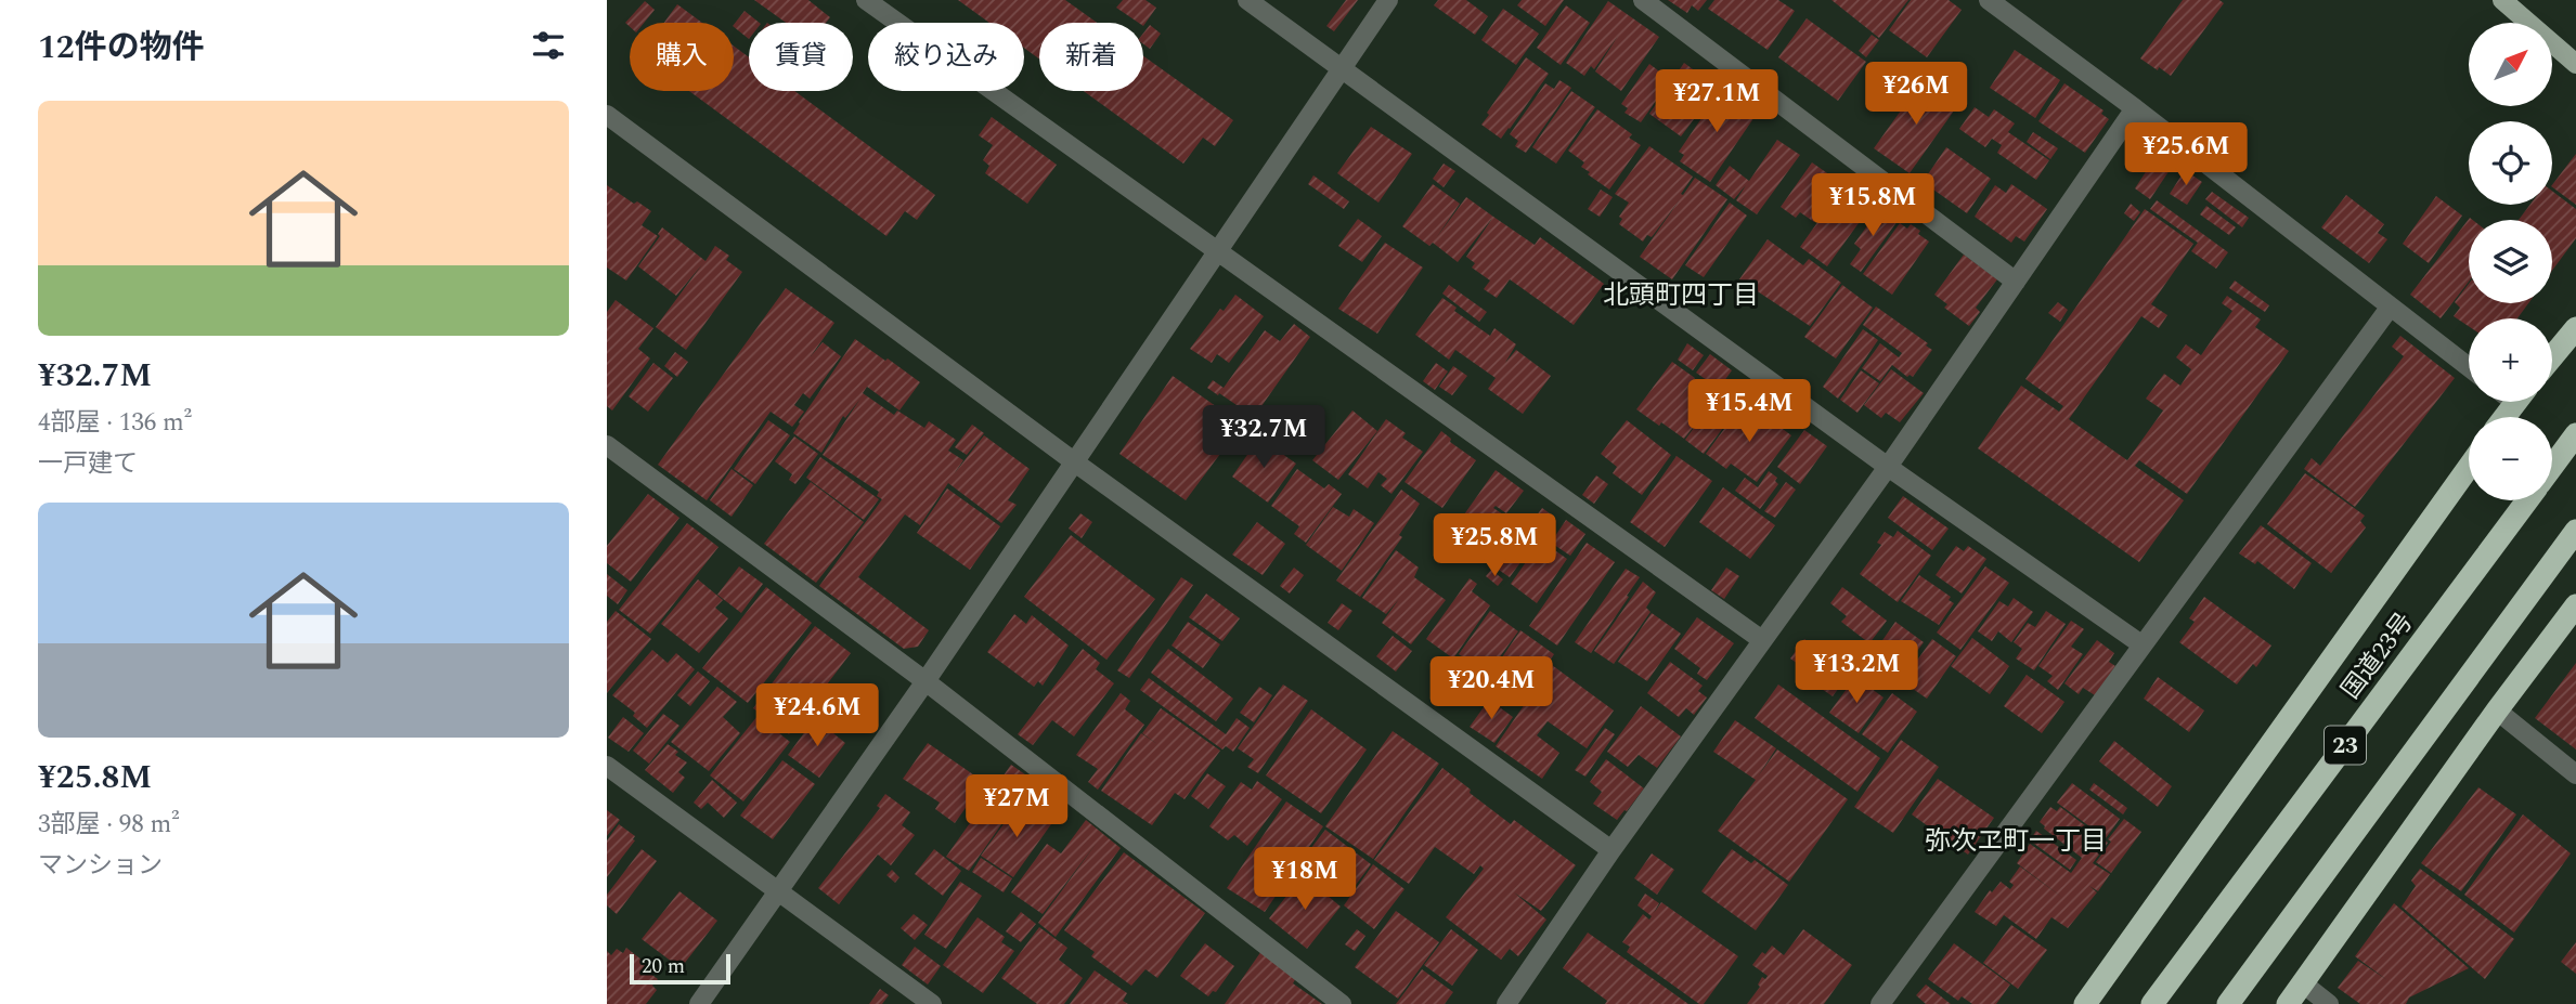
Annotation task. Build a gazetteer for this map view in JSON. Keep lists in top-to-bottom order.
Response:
{
  "streets": {
    "highway": ["国道23号", "23"]
  },
  "districts": ["北頭町四丁目", "弥次ヱ町一丁目"],
  "scale_bar": "20 m",
  "north": "top right",
  "page": {
    "heading": "12件の物件",
    "map_buttons": ["+", "−"],
    "chip": [
      "購入",
      "賃貸",
      "絞り込み",
      "新着"
    ],
    "price": [
      "¥26M",
      "¥27.1M",
      "¥25.6M",
      "¥15.8M",
      "¥15.4M",
      "¥32.7M",
      "¥25.8M",
      "¥13.2M",
      "¥20.4M",
      "¥24.6M",
      "¥27M",
      "¥18M"
    ],
    "list": [
      {
        "name": "¥32.7M",
        "note": "4部屋 · 136 m² · 一戸建て"
      },
      {
        "name": "¥25.8M",
        "note": "3部屋 · 98 m² · マンション"
      }
    ],
    "scale": "20 m"
  }
}
